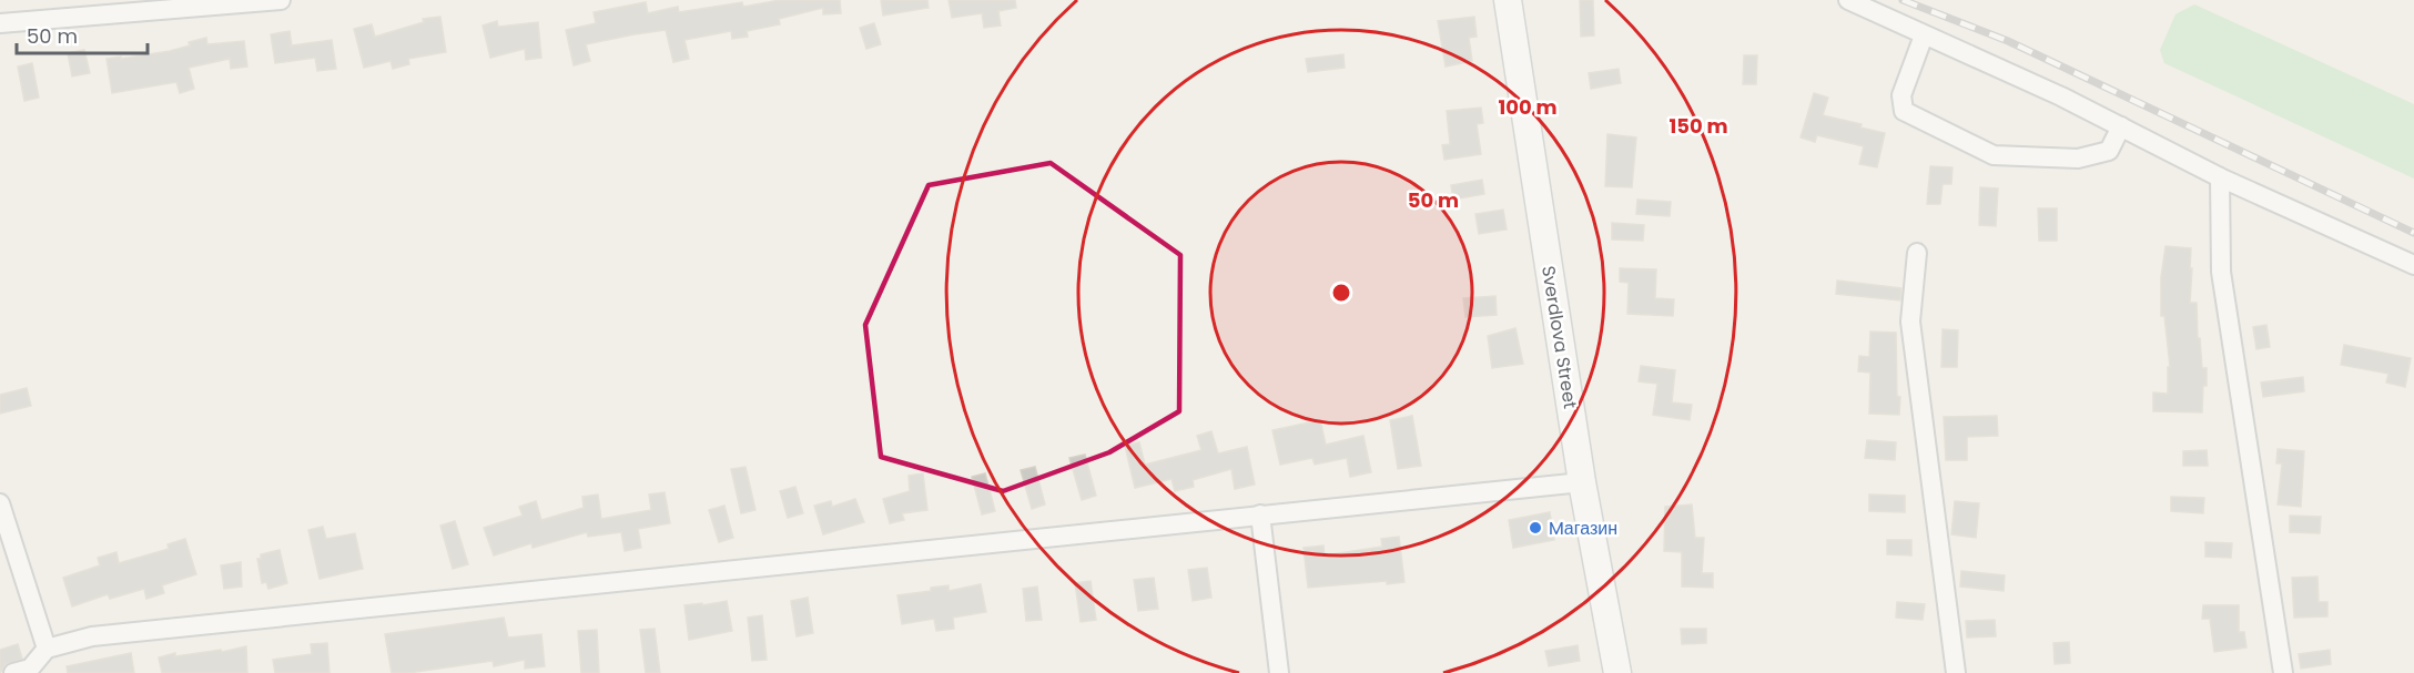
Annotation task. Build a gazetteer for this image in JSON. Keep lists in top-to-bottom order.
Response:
{
  "streets": {
    "street": ["Sverdlova Street"]
  },
  "places": ["Mагазин"],
  "scale_bar": "50 m",
  "rings": ["100 m", "150 m", "50 m"]
}
